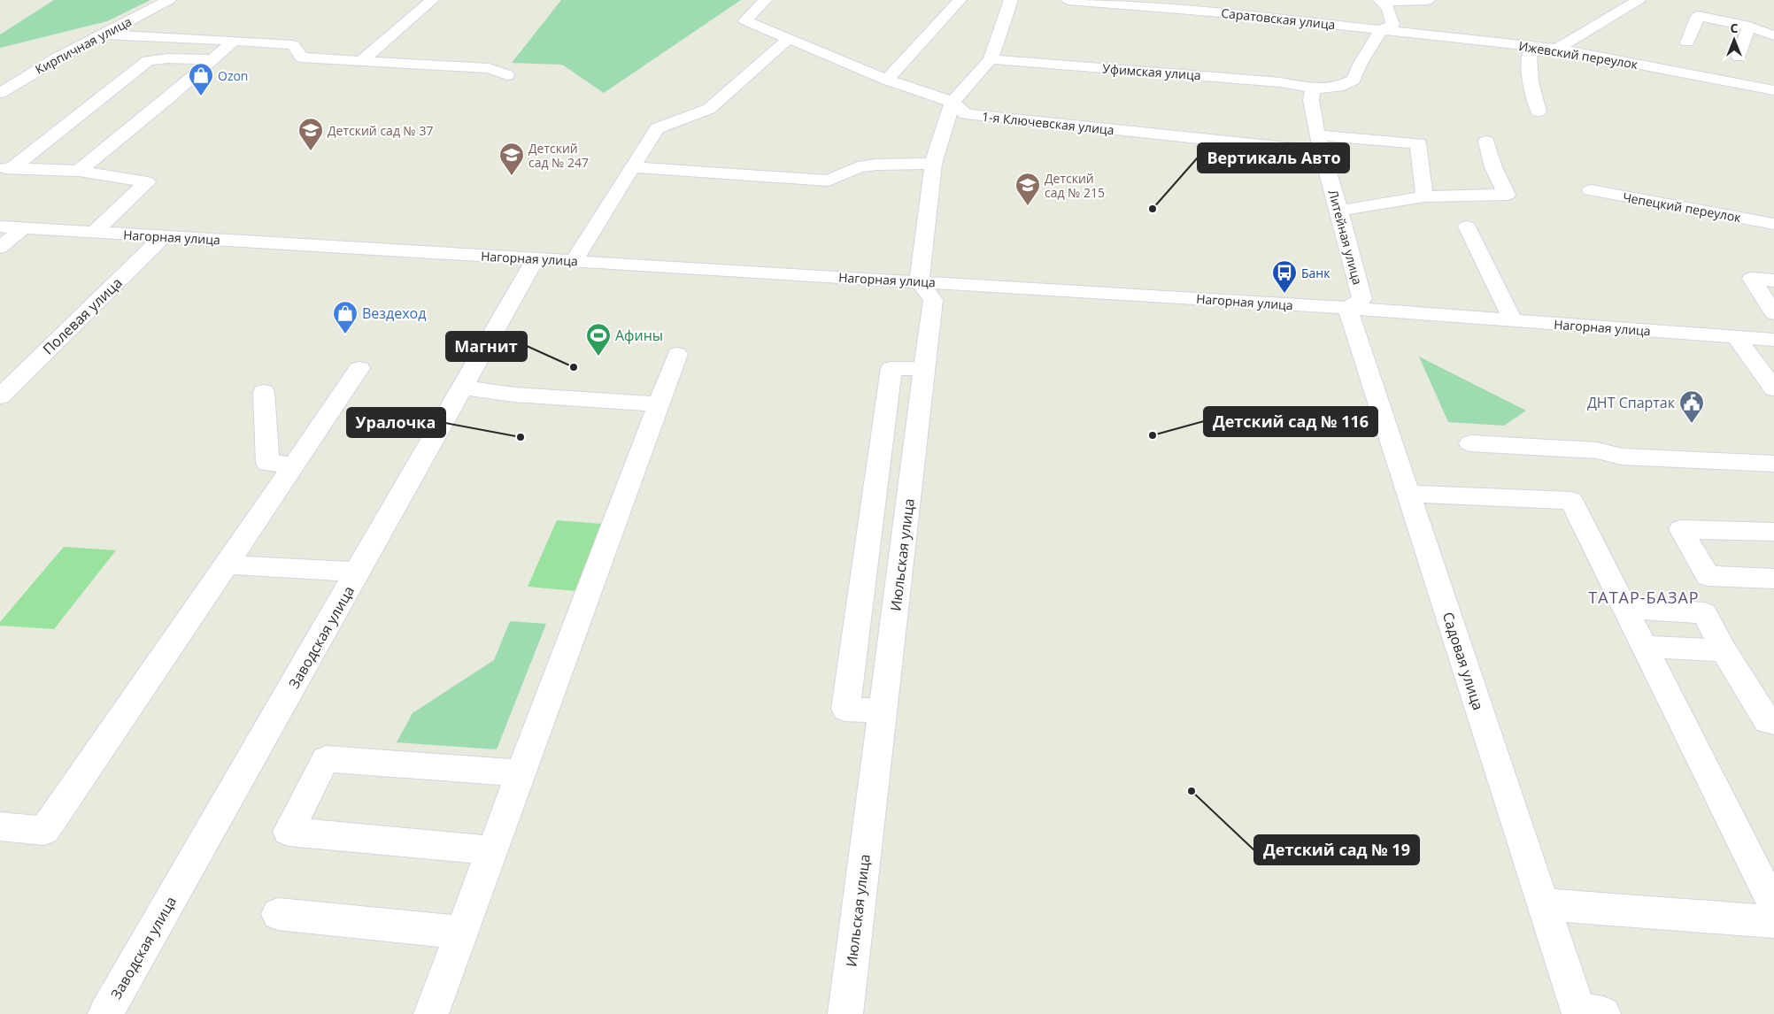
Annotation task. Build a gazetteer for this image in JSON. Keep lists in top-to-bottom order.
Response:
{
  "streets": {
    "street": [
      "Саратовская улица",
      "Кирпичная улица",
      "Ижевский переулок",
      "Уфимская улица",
      "1-я Ключевская улица",
      "Чепецкий переулок",
      "Нагорная улица",
      "Литейная улица",
      "Полевая улица",
      "Июльская улица",
      "Заводская улица",
      "Садовая улица"
    ]
  },
  "crossings": [
    ["Саратовская улица", "Ижевский переулок"],
    ["Уфимская улица", "Литейная улица"],
    ["1-я Ключевская улица", "Литейная улица"],
    ["Нагорная улица", "Литейная улица"],
    ["Нагорная улица", "Полевая улица"],
    ["Нагорная улица", "Июльская улица"],
    ["Нагорная улица", "Заводская улица"],
    ["Нагорная улица", "Садовая улица"],
    ["Литейная улица", "Садовая улица"]
  ],
  "districts": ["ТАТАР-БАЗАР"],
  "places": {
    "shop": ["Ozon", "Вездеход"],
    "school or university": ["Детский сад № 37", "Детский сад № 247", "Детский сад № 215"],
    "other": [
      "Вертикаль Авто",
      "Магнит",
      "Детский сад № 116",
      "Уралочка",
      "Детский сад № 19"
    ],
    "bus stop": ["Банк"],
    "sports": ["Афины"],
    "public building": ["ДНТ Спартак"]
  },
  "north": "top"
}
